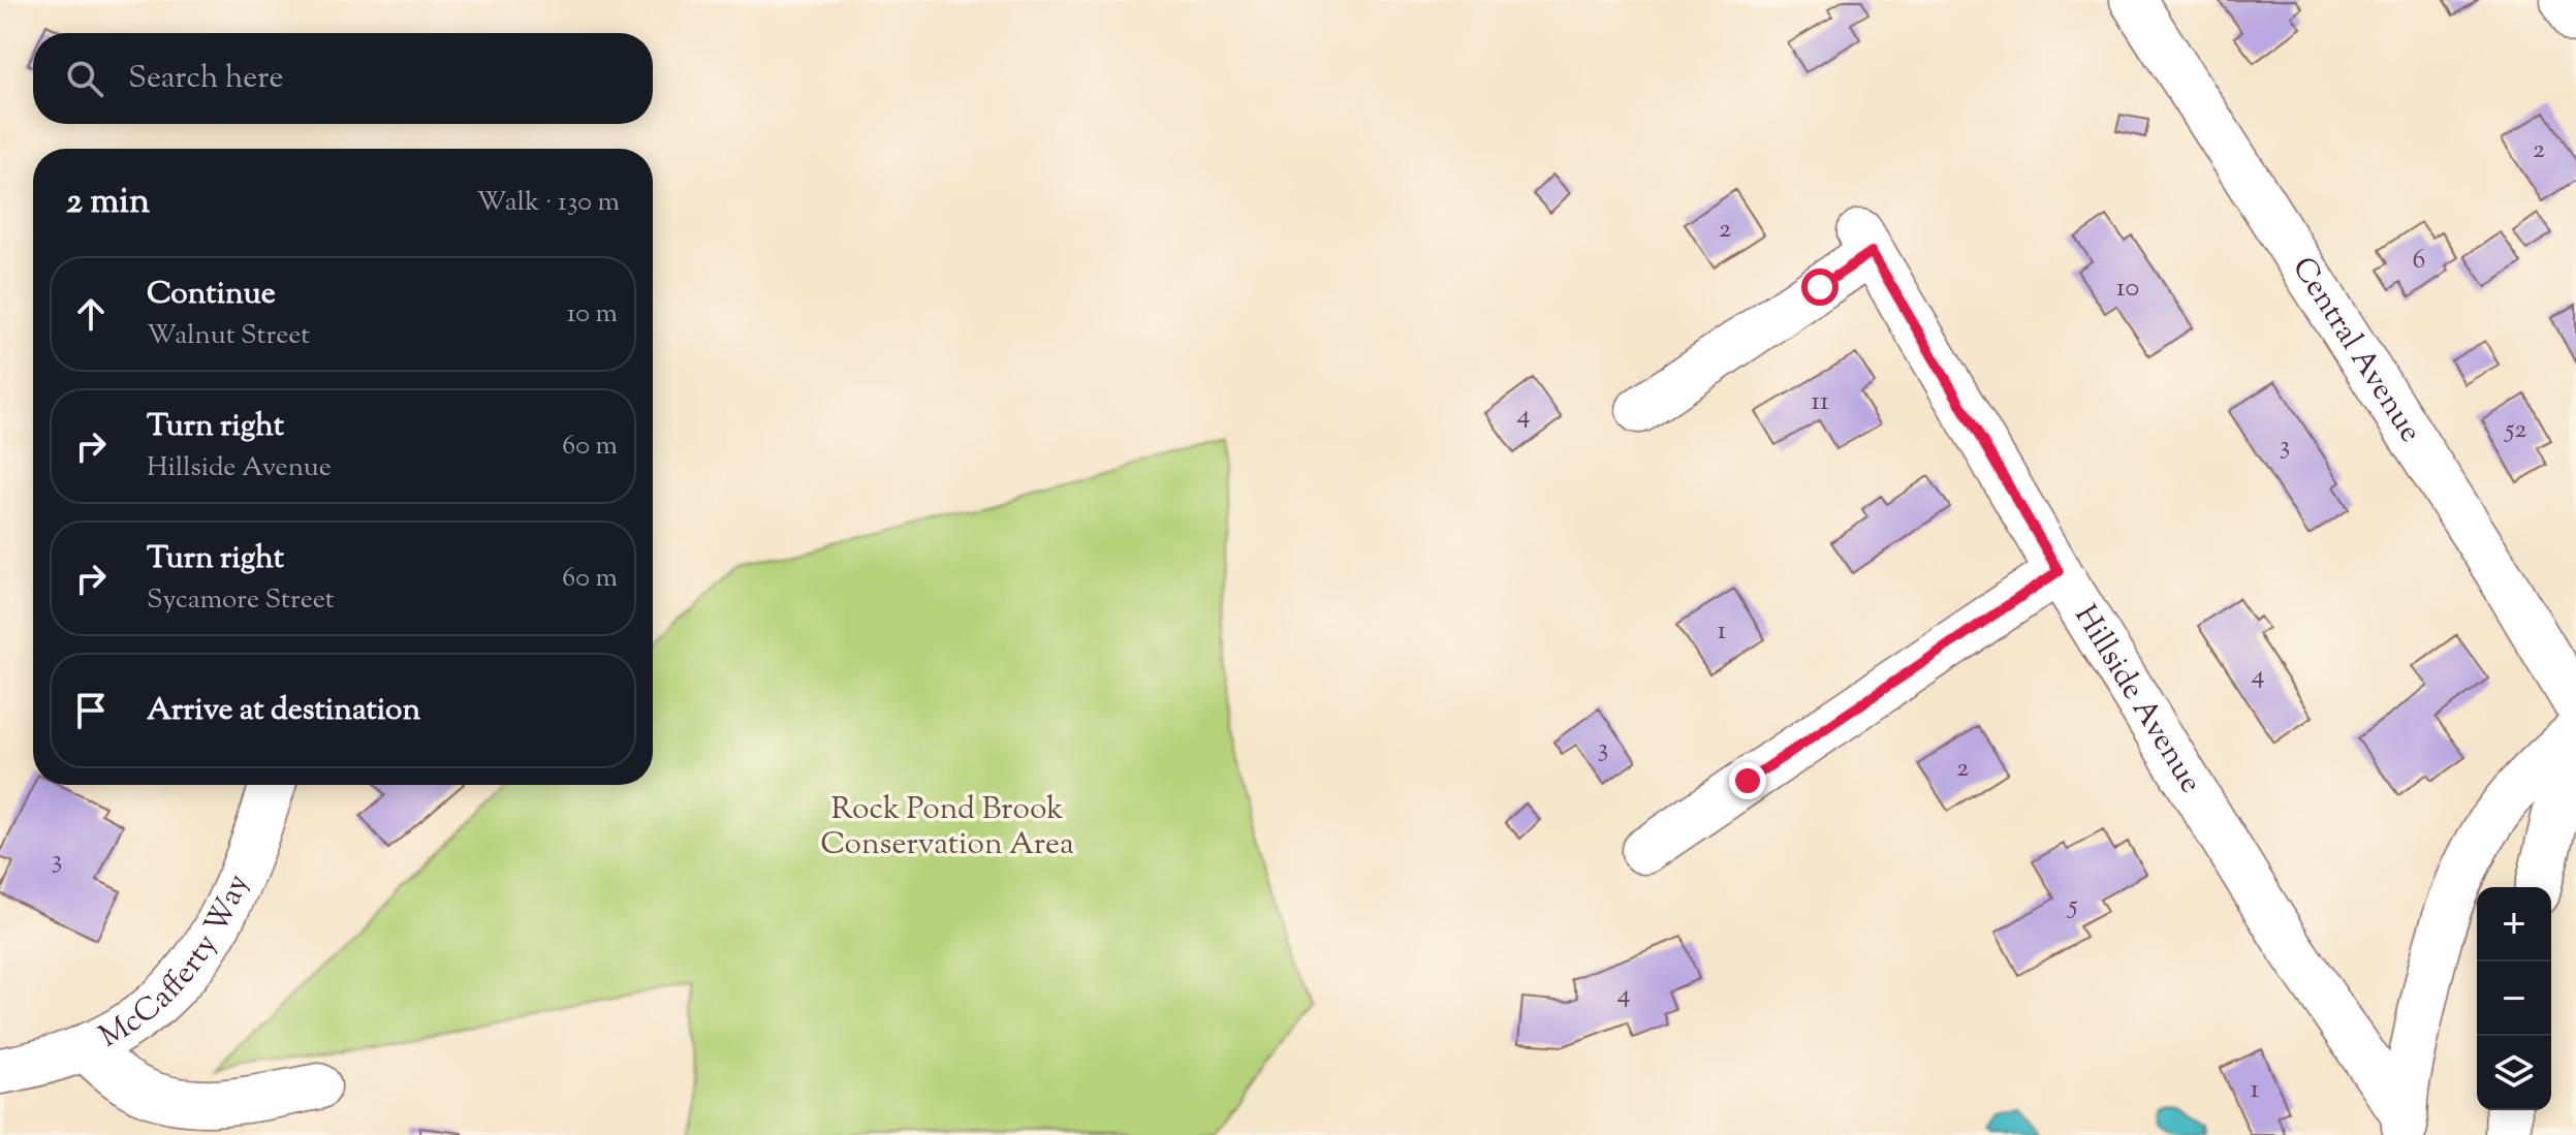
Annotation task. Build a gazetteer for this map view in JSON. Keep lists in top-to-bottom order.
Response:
{
  "streets": {
    "street": ["Central Avenue", "Hillside Avenue", "McCafferty Way"]
  },
  "parks": ["Rock Pond Brook Conservation Area"],
  "house_numbers": [
    "2",
    "2",
    "6",
    "10",
    "11",
    "4",
    "52",
    "3",
    "1",
    "4",
    "3",
    "2",
    "3",
    "5",
    "4",
    "1"
  ],
  "page": {
    "search": "Search here",
    "heading": ["2 min", "Walk · 130 m"],
    "list": [
      ["Continue", "Walnut Street", "10 m"],
      ["Turn right", "Hillside Avenue", "60 m"],
      ["Turn right", "Sycamore Street", "60 m"],
      "Arrive at destination"
    ],
    "map_buttons": ["+", "−"]
  }
}
